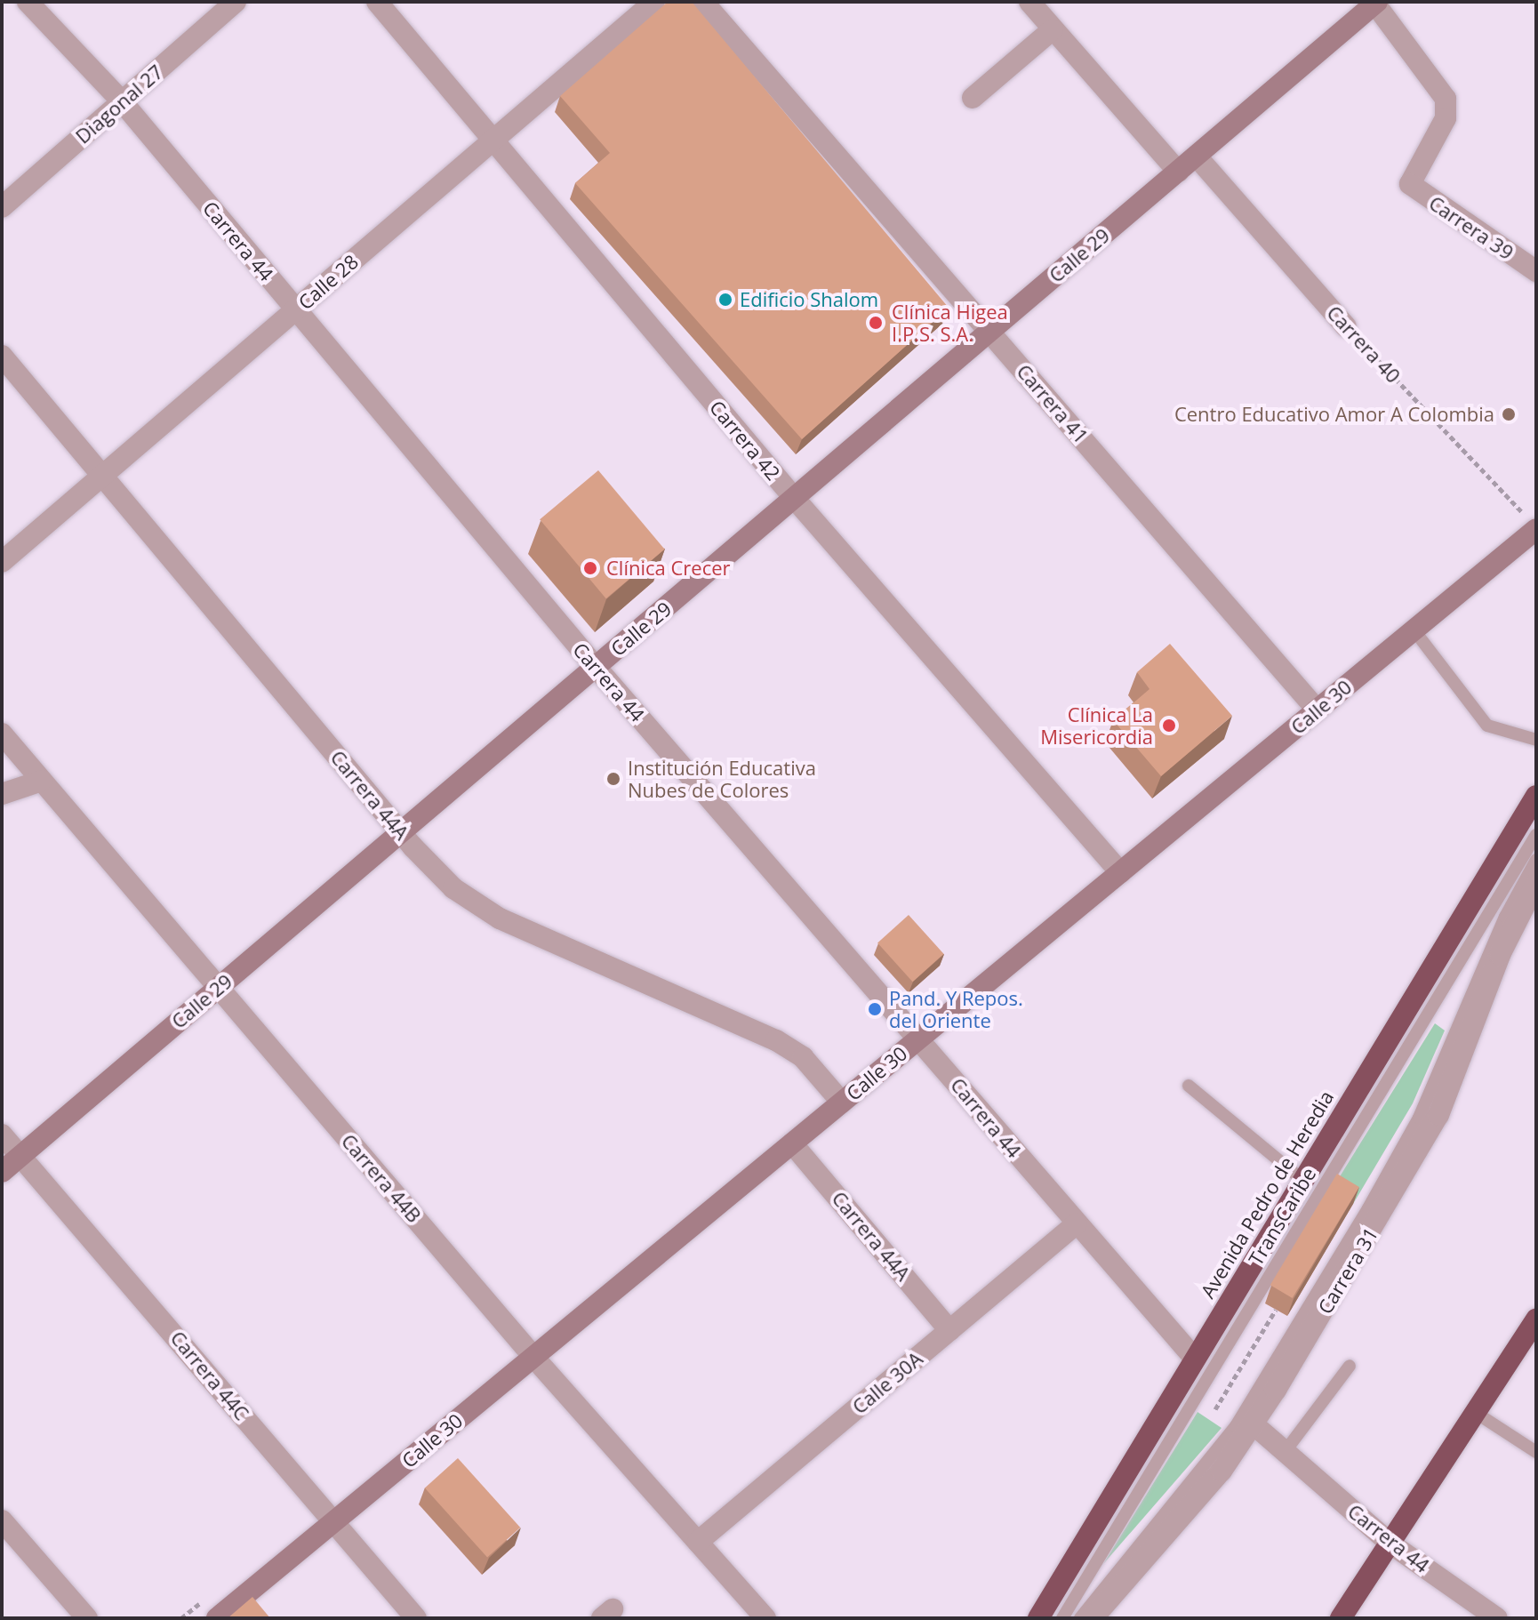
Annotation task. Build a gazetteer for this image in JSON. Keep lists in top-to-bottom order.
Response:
{
  "streets": {
    "highway": ["Avenida Pedro de Heredia"],
    "street": [
      "Diagonal 27",
      "Carrera 39",
      "Carrera 44",
      "Calle 29",
      "Calle 28",
      "Carrera 40",
      "Carrera 41",
      "Carrera 42",
      "Calle 30",
      "Carrera 44A",
      "Carrera 44B",
      "Carrera 31",
      "Carrera 44C",
      "Calle 30A"
    ],
    "lane": ["TransCaribe"]
  },
  "crossings": [
    ["Diagonal 27", "Carrera 44"],
    ["Carrera 39", "Calle 29"],
    ["Carrera 44", "Calle 29"],
    ["Carrera 44", "Calle 28"],
    ["Carrera 44", "Calle 30"],
    ["Carrera 44", "Avenida Pedro de Heredia"],
    ["Carrera 44", "Carrera 31"],
    ["Carrera 44", "Calle 30A"],
    ["Calle 29", "Carrera 40"],
    ["Calle 29", "Carrera 41"],
    ["Calle 29", "Carrera 42"],
    ["Calle 29", "Carrera 44A"],
    ["Calle 29", "Carrera 44B"],
    ["Calle 29", "Carrera 44C"],
    ["Calle 28", "Carrera 42"],
    ["Calle 28", "Carrera 44A"],
    ["Carrera 40", "Calle 30"],
    ["Carrera 41", "Calle 30"],
    ["Carrera 42", "Calle 30"],
    ["Calle 30", "Carrera 44A"],
    ["Calle 30", "Carrera 44B"],
    ["Calle 30", "Carrera 44C"],
    ["Carrera 44A", "Calle 30A"],
    ["Carrera 44B", "Calle 30A"]
  ],
  "places": [
    "Edificio Shalom",
    "Clínica Higea I.P.S. S.A.",
    "Centro Educativo Amor A Colombia",
    "Clínica Crecer",
    "Clínica La Misericordia",
    "Institución Educativa Nubes de Colores",
    "Pand. Y Repos. del Oriente"
  ]
}
